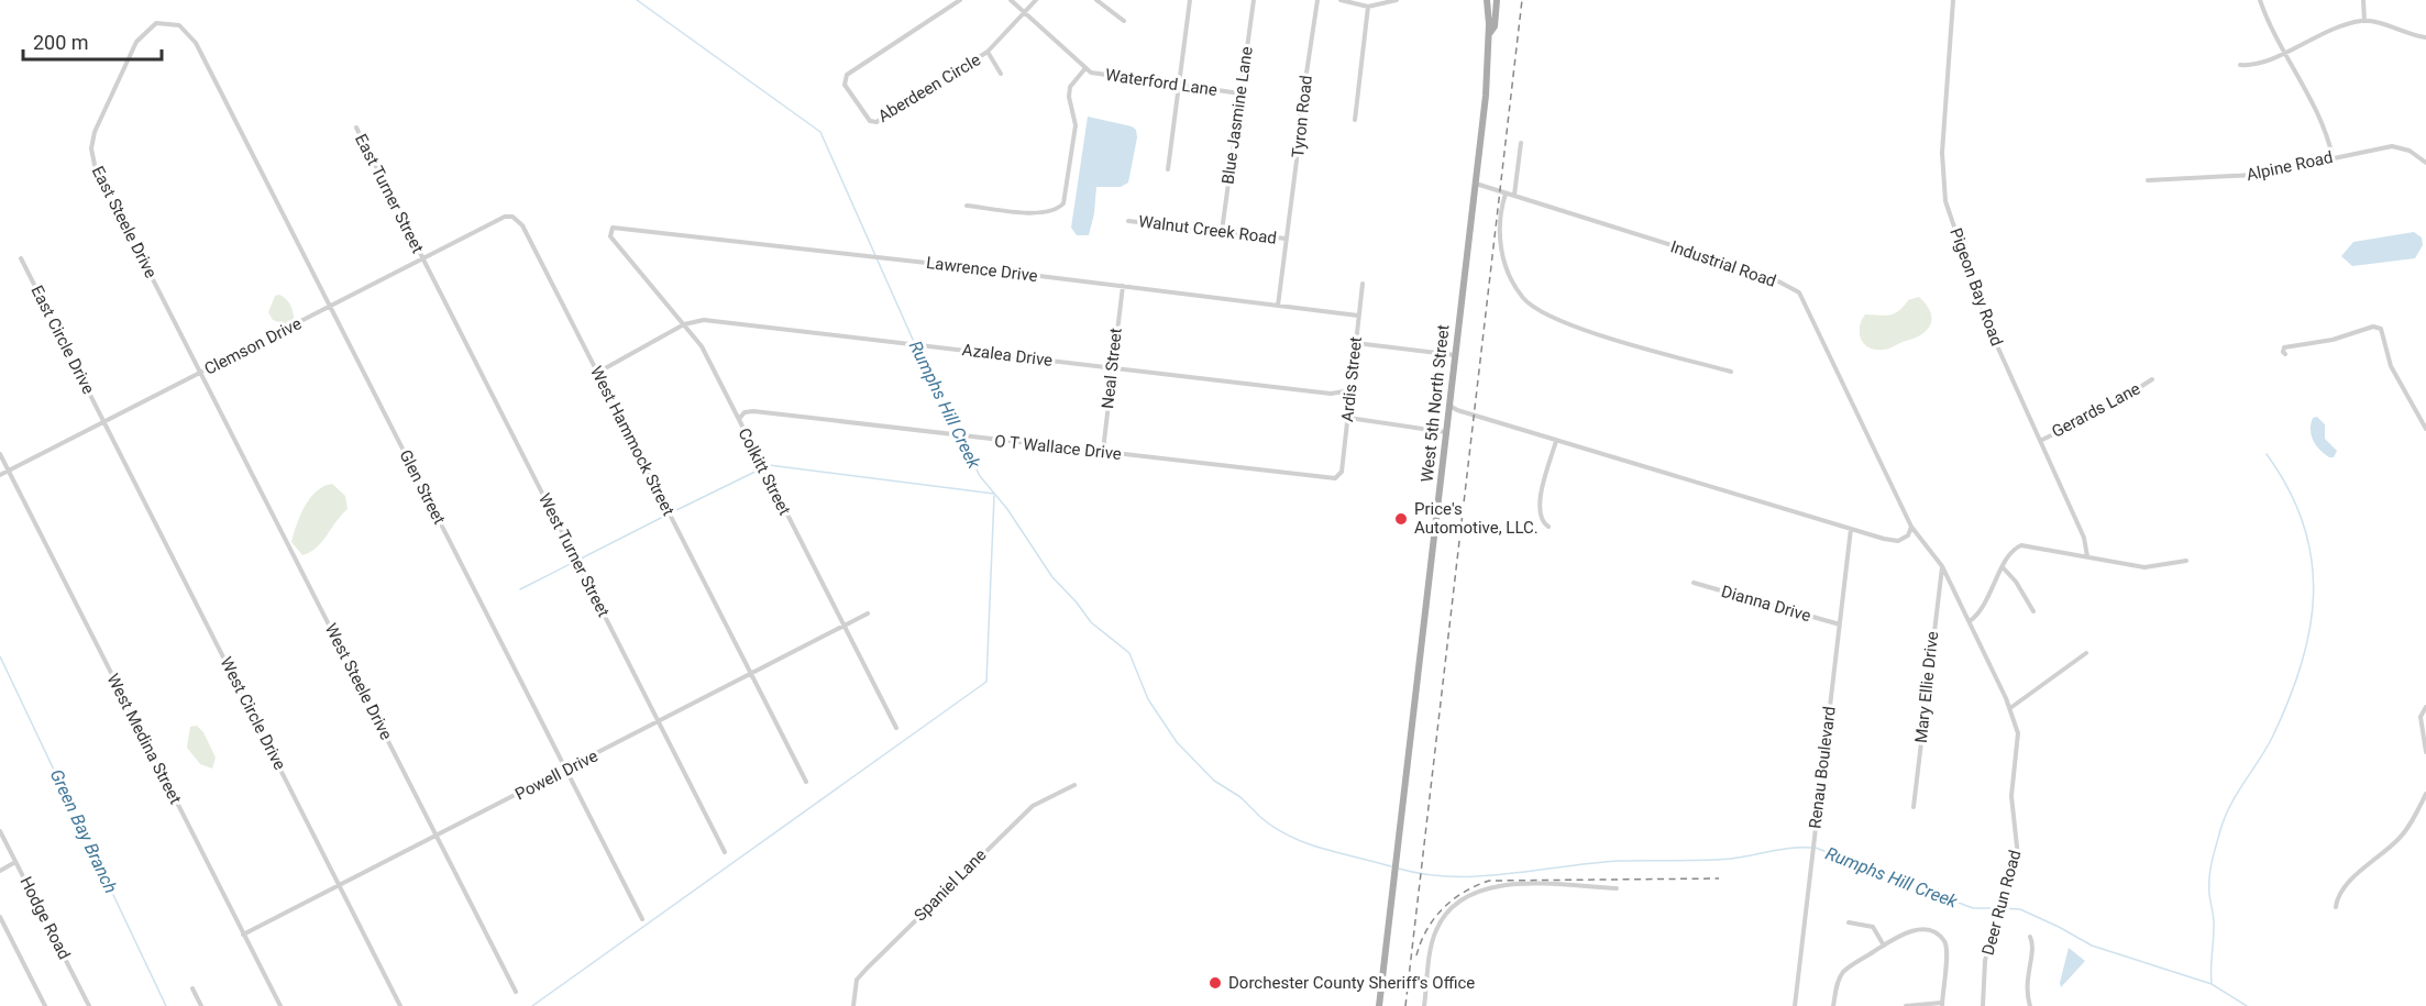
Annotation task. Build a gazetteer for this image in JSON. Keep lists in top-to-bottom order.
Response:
{
  "streets": {
    "main road": ["West 5th North Street"],
    "street": [
      "Waterford Lane",
      "Aberdeen Circle",
      "Blue Jasmine Lane",
      "Tyron Road",
      "Alpine Road",
      "East Turner Street",
      "East Steele Drive",
      "Walnut Creek Road",
      "Industrial Road",
      "Lawrence Drive",
      "Pigeon Bay Road",
      "East Circle Drive",
      "Clemson Drive",
      "Azalea Drive",
      "Neal Street",
      "Ardis Street",
      "Gerards Lane",
      "West Hammock Street",
      "O T Wallace Drive",
      "Colkitt Street",
      "Glen Street",
      "West Turner Street",
      "Dianna Drive",
      "West Steele Drive",
      "Mary Ellie Drive",
      "West Circle Drive",
      "West Medina Street",
      "Renau Boulevard",
      "Powell Drive",
      "Spaniel Lane",
      "Deer Run Road",
      "Hodge Road"
    ]
  },
  "crossings": [
    ["Waterford Lane", "Aberdeen Circle"],
    ["Waterford Lane", "Blue Jasmine Lane"],
    ["Blue Jasmine Lane", "Walnut Creek Road"],
    ["Tyron Road", "Walnut Creek Road"],
    ["Tyron Road", "Lawrence Drive"],
    ["East Turner Street", "Clemson Drive"],
    ["East Turner Street", "West Turner Street"],
    ["East Steele Drive", "Clemson Drive"],
    ["East Steele Drive", "Glen Street"],
    ["East Steele Drive", "West Steele Drive"],
    ["Industrial Road", "West 5th North Street"],
    ["Industrial Road", "Mary Ellie Drive"],
    ["Industrial Road", "Deer Run Road"],
    ["Lawrence Drive", "Neal Street"],
    ["Lawrence Drive", "Ardis Street"],
    ["Lawrence Drive", "Colkitt Street"],
    ["Pigeon Bay Road", "Gerards Lane"],
    ["East Circle Drive", "Clemson Drive"],
    ["East Circle Drive", "West Circle Drive"],
    ["Clemson Drive", "West Hammock Street"],
    ["Clemson Drive", "Glen Street"],
    ["Clemson Drive", "West Turner Street"],
    ["Clemson Drive", "West Steele Drive"],
    ["Clemson Drive", "West Circle Drive"],
    ["Clemson Drive", "West Medina Street"],
    ["Azalea Drive", "Neal Street"],
    ["Azalea Drive", "Ardis Street"],
    ["Azalea Drive", "West Hammock Street"],
    ["Azalea Drive", "Colkitt Street"],
    ["Neal Street", "O T Wallace Drive"],
    ["Ardis Street", "O T Wallace Drive"],
    ["West Hammock Street", "Powell Drive"],
    ["O T Wallace Drive", "Colkitt Street"],
    ["Colkitt Street", "Powell Drive"],
    ["Glen Street", "Powell Drive"],
    ["West Turner Street", "Powell Drive"],
    ["Dianna Drive", "Renau Boulevard"],
    ["West Steele Drive", "Powell Drive"],
    ["West Circle Drive", "Powell Drive"],
    ["West Medina Street", "Powell Drive"]
  ],
  "water": ["Rumphs Hill Creek", "Green Bay Branch"],
  "places": ["Price's Automotive, LLC.", "Dorchester County Sheriff's Office"],
  "scale_bar": "200 m"
}
